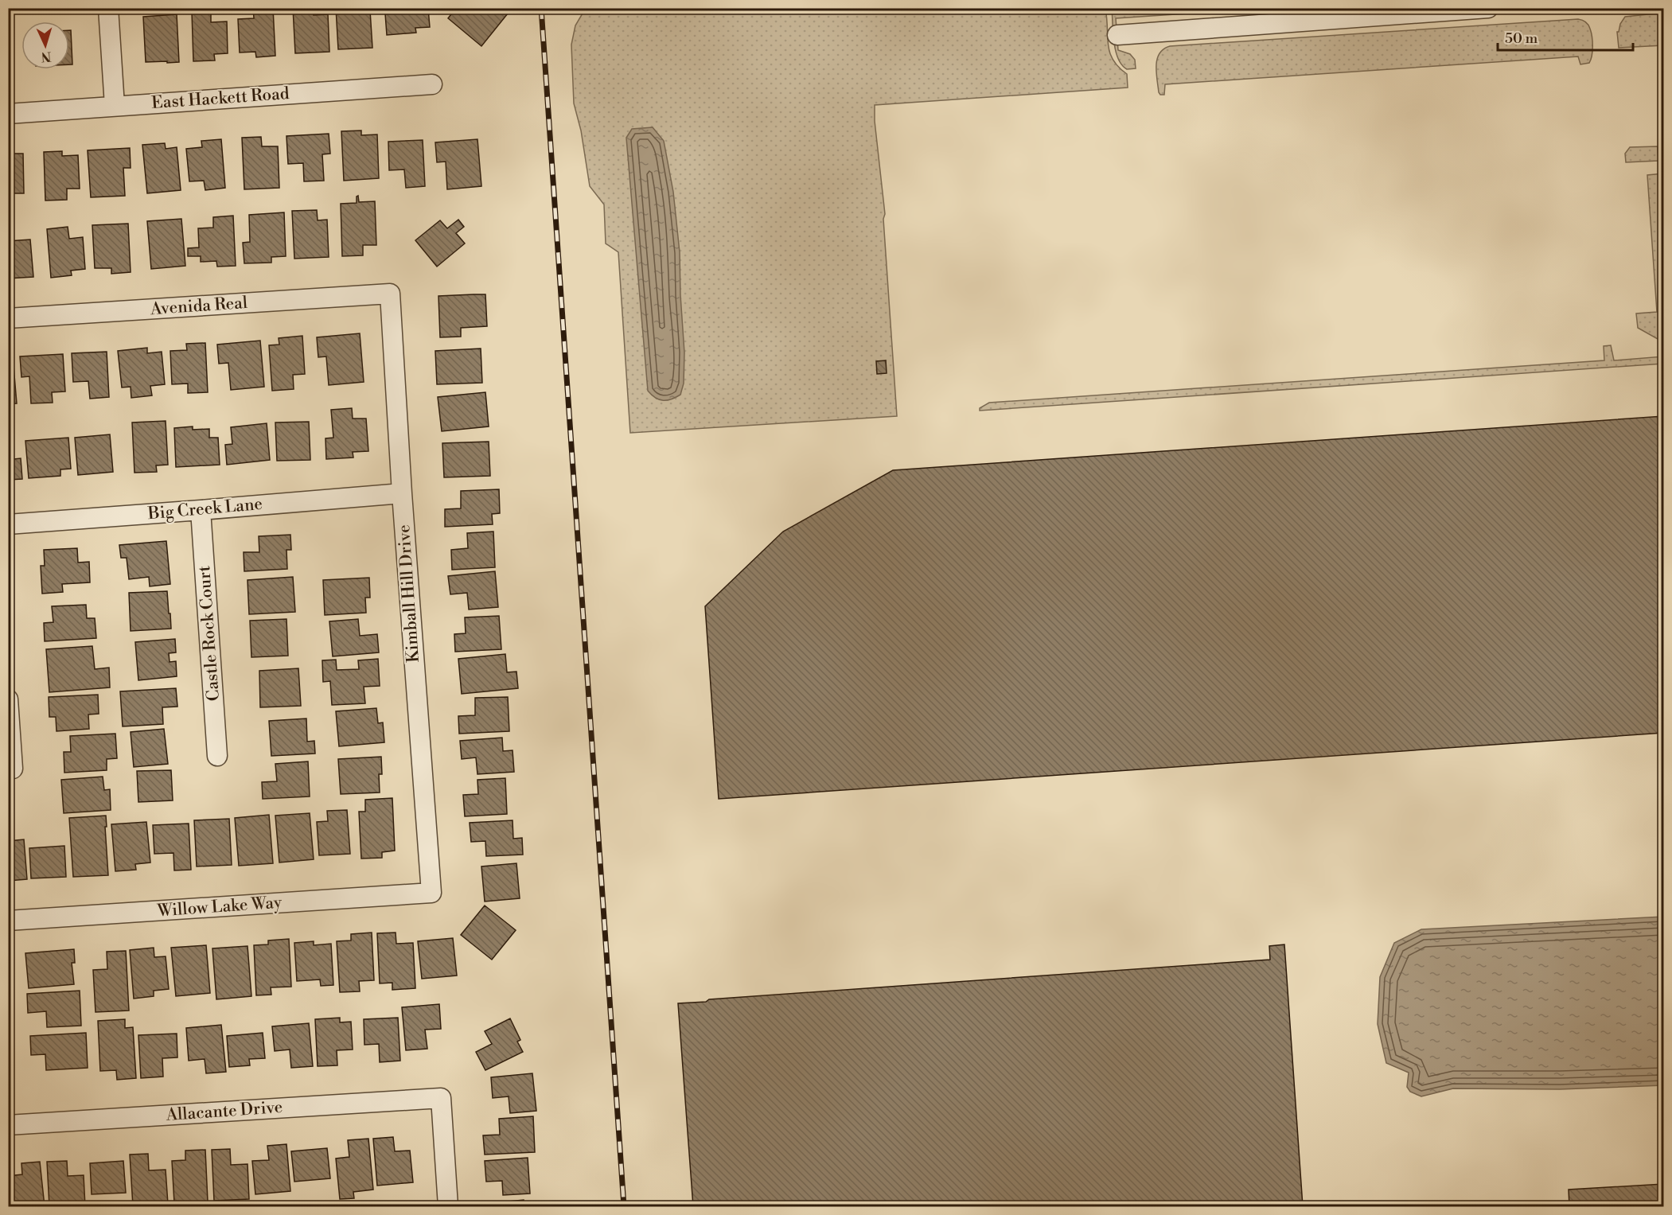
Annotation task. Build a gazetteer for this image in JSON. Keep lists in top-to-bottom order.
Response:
{
  "streets": {
    "street": [
      "East Hackett Road",
      "Avenida Real",
      "Big Creek Lane",
      "Kimball Hill Drive",
      "Castle Rock Court",
      "Willow Lake Way",
      "Allacante Drive"
    ]
  },
  "crossings": [
    ["Avenida Real", "Kimball Hill Drive"],
    ["Big Creek Lane", "Kimball Hill Drive"],
    ["Big Creek Lane", "Castle Rock Court"],
    ["Kimball Hill Drive", "Willow Lake Way"]
  ],
  "scale_bar": "50 m",
  "north": "bottom"
}
